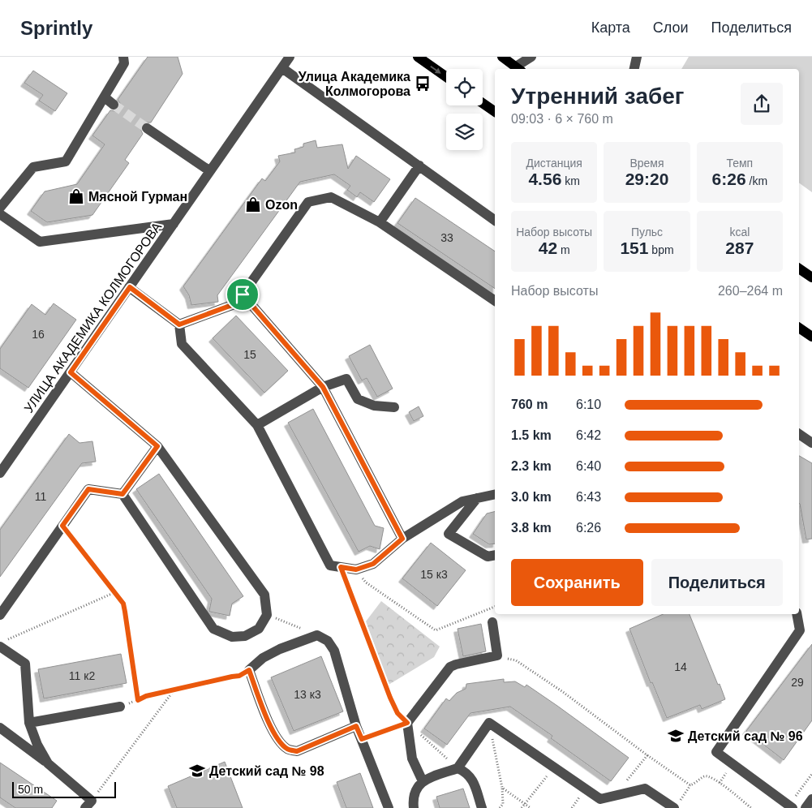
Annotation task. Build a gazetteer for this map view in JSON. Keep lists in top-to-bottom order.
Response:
{
  "streets": {
    "street": ["УЛИЦА АКАДЕМИКА КОЛМОГОРОВА"]
  },
  "places": {
    "bus stop": ["Улица Академика Колмогорова"],
    "shop": ["Мясной Гурман", "Ozon"],
    "school or university": ["Детский сад № 96", "Детский сад № 98"]
  },
  "house_numbers": [
    "33",
    "16",
    "15",
    "11",
    "15 к3",
    "14",
    "11 к2",
    "29",
    "13 к3"
  ],
  "scale_bar": "50 m",
  "page": {
    "header": "Sprintly",
    "nav": ["Карта", "Слои", "Поделиться"],
    "heading": ["Утренний забег", "09:03 · 6 × 760 m"],
    "stats": [
      ["Дистанция", "4.56 km"],
      ["Время", "29:20"],
      ["Темп", "6:26 /km"],
      ["Набор высоты", "42 m"],
      ["Пульс", "151 bpm"],
      ["kcal", "287"]
    ],
    "chart": ["Набор высоты", "260–264 m"],
    "list": [
      {
        "name": "760 m",
        "note": "6:10"
      },
      {
        "name": "1.5 km",
        "note": "6:42"
      },
      {
        "name": "2.3 km",
        "note": "6:40"
      },
      {
        "name": "3.0 km",
        "note": "6:43"
      },
      {
        "name": "3.8 km",
        "note": "6:26"
      }
    ],
    "buttons": ["Сохранить", "Поделиться"],
    "scale": "50 m"
  }
}
